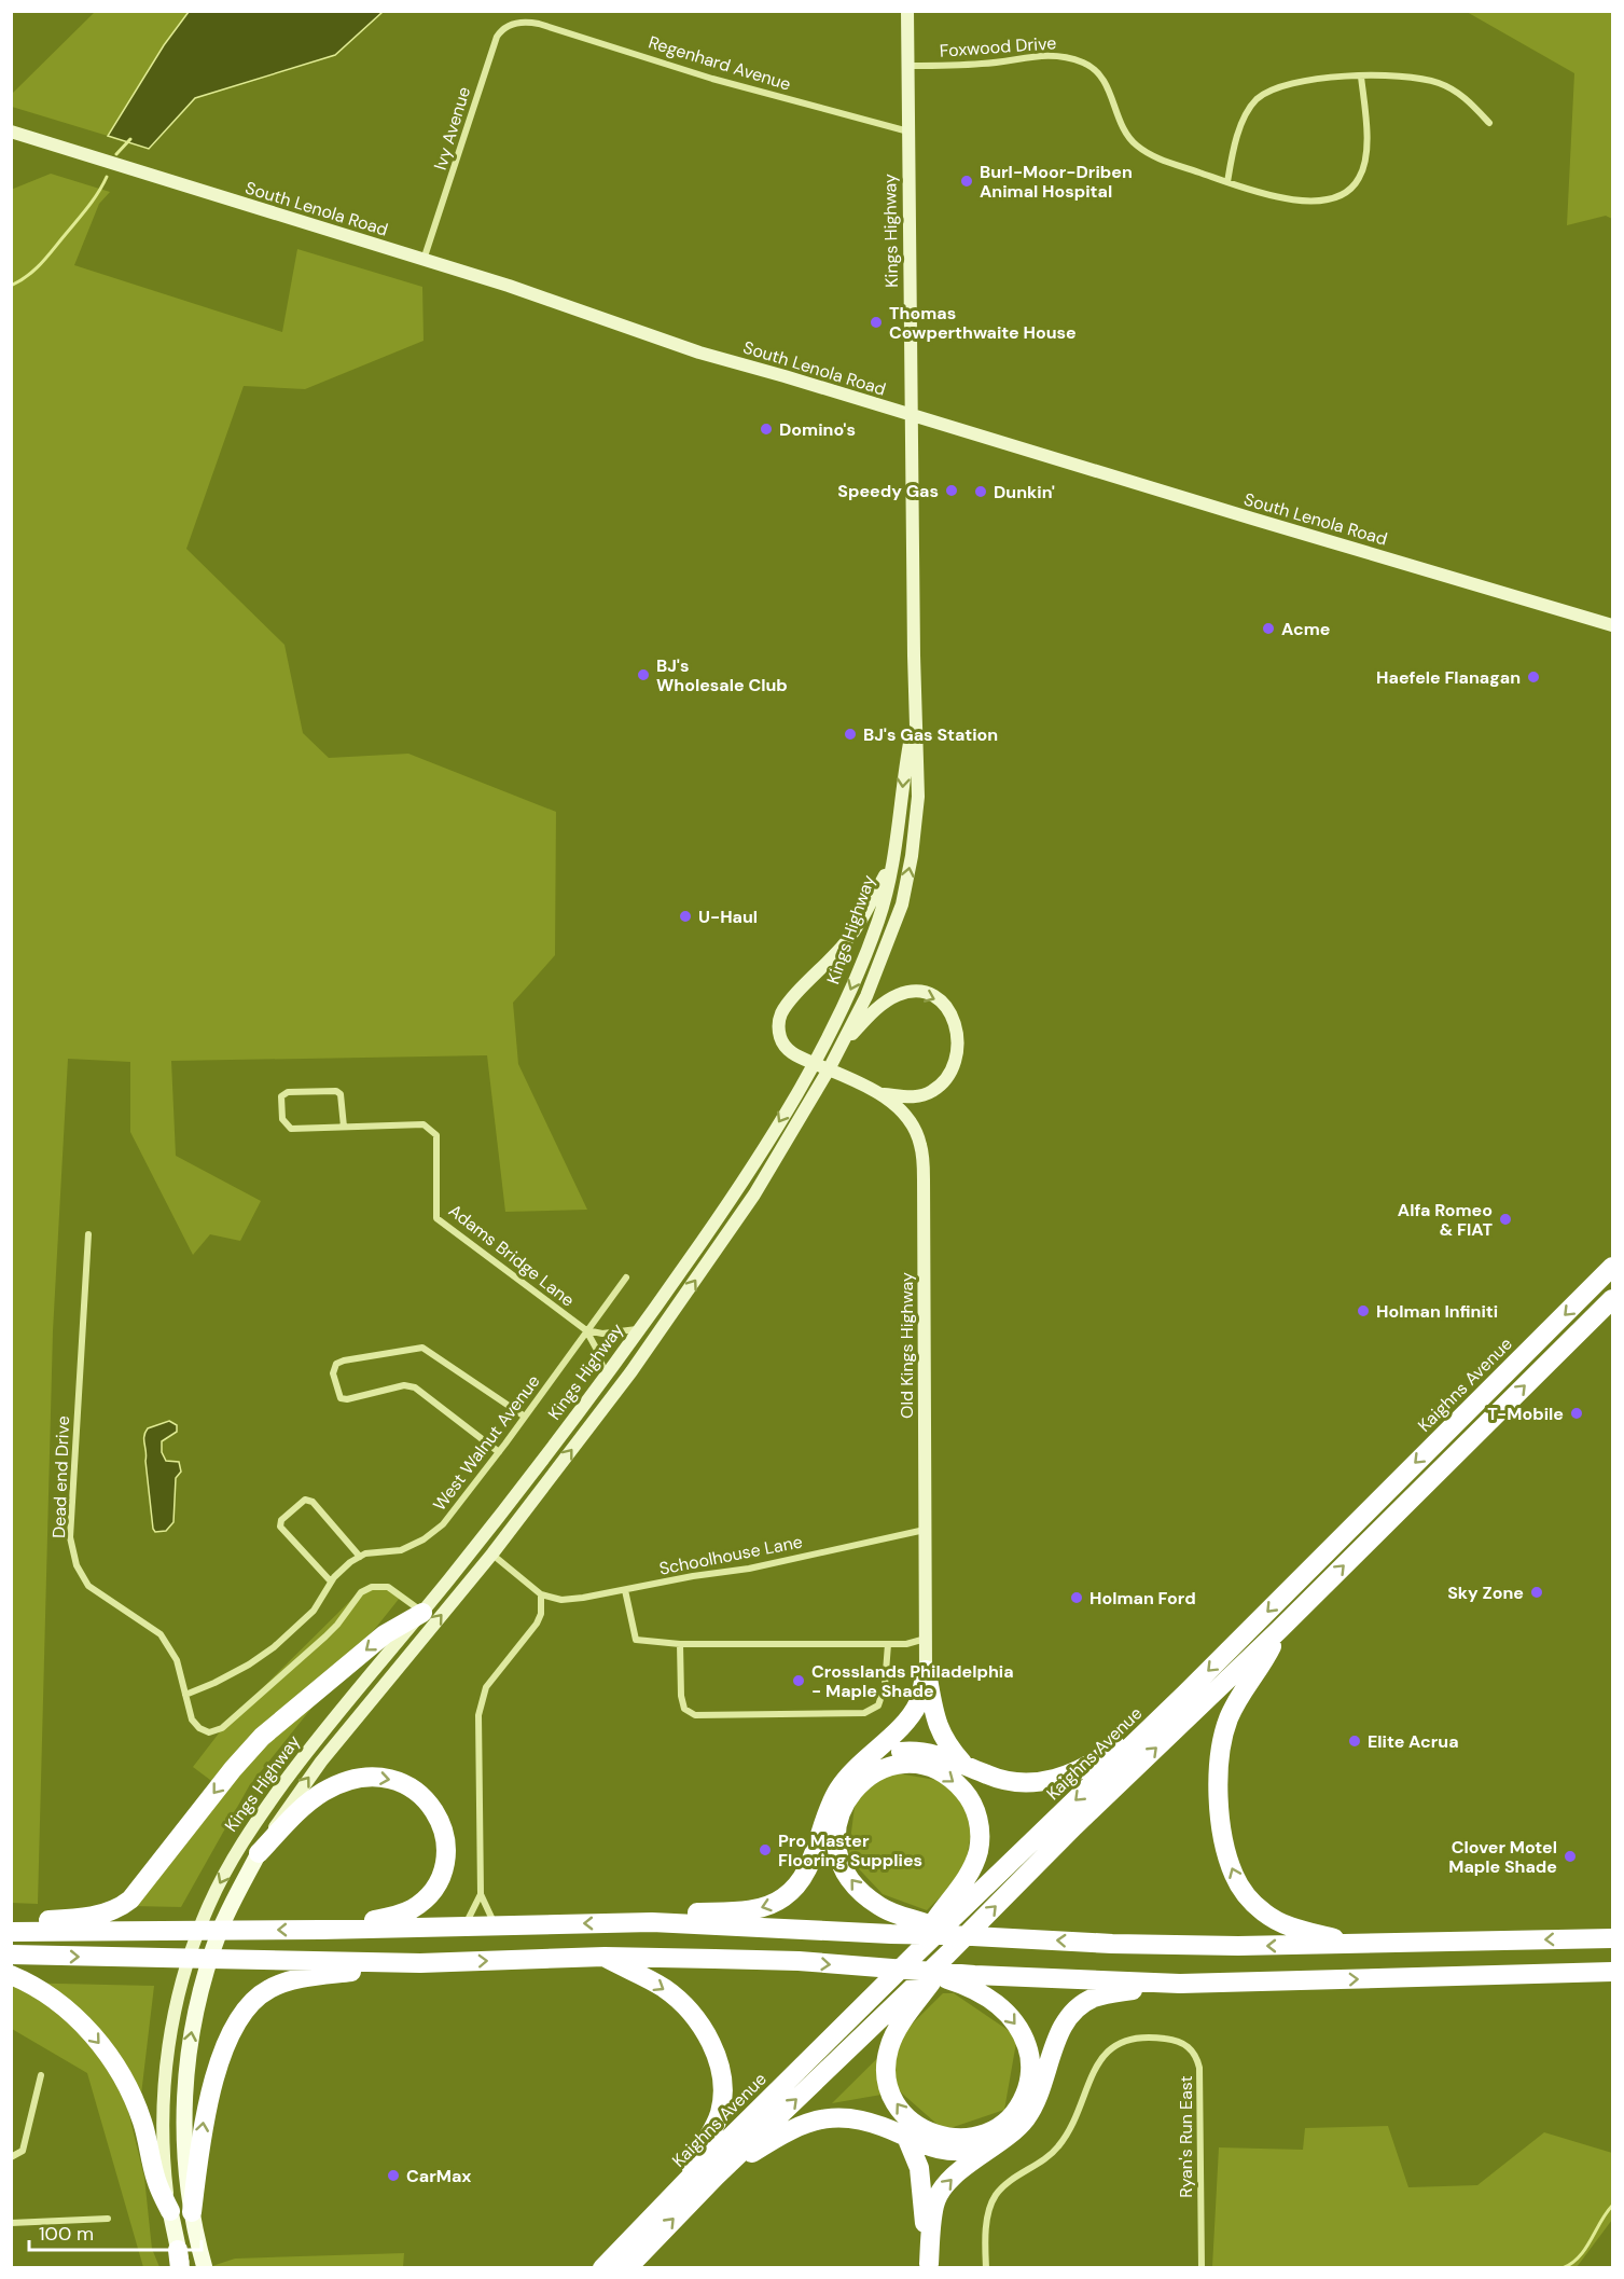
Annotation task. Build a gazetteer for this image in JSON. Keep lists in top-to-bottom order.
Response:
{
  "streets": {
    "highway": ["Kaighns Avenue"],
    "main road": ["South Lenola Road", "Kings Highway", "Old Kings Highway"],
    "street": [
      "Foxwood Drive",
      "Regenhard Avenue",
      "Ivy Avenue",
      "Adams Bridge Lane",
      "West Walnut Avenue",
      "Dead end Drive",
      "Schoolhouse Lane",
      "Ryan's Run East"
    ]
  },
  "crossings": [
    ["Foxwood Drive", "Kings Highway"],
    ["Regenhard Avenue", "Ivy Avenue"],
    ["Regenhard Avenue", "Kings Highway"],
    ["Ivy Avenue", "South Lenola Road"],
    ["South Lenola Road", "Kings Highway"],
    ["Kings Highway", "Adams Bridge Lane"],
    ["Kings Highway", "Old Kings Highway"],
    ["Kings Highway", "Dead end Drive"],
    ["Adams Bridge Lane", "West Walnut Avenue"],
    ["Old Kings Highway", "Schoolhouse Lane"],
    ["West Walnut Avenue", "Dead end Drive"]
  ],
  "places": [
    "Burl-Moor-Driben Animal Hospital",
    "Thomas Cowperthwaite House",
    "Domino's",
    "Speedy Gas",
    "Dunkin'",
    "Acme",
    "BJ's Wholesale Club",
    "Haefele Flanagan",
    "BJ's Gas Station",
    "U-Haul",
    "Alfa Romeo & FIAT",
    "Holman Infiniti",
    "T-Mobile",
    "Sky Zone",
    "Holman Ford",
    "Crosslands Philadelphia - Maple Shade",
    "Elite Acrua",
    "Pro Master Flooring Supplies",
    "Clover Motel Maple Shade",
    "CarMax"
  ],
  "scale_bar": "100 m"
}
